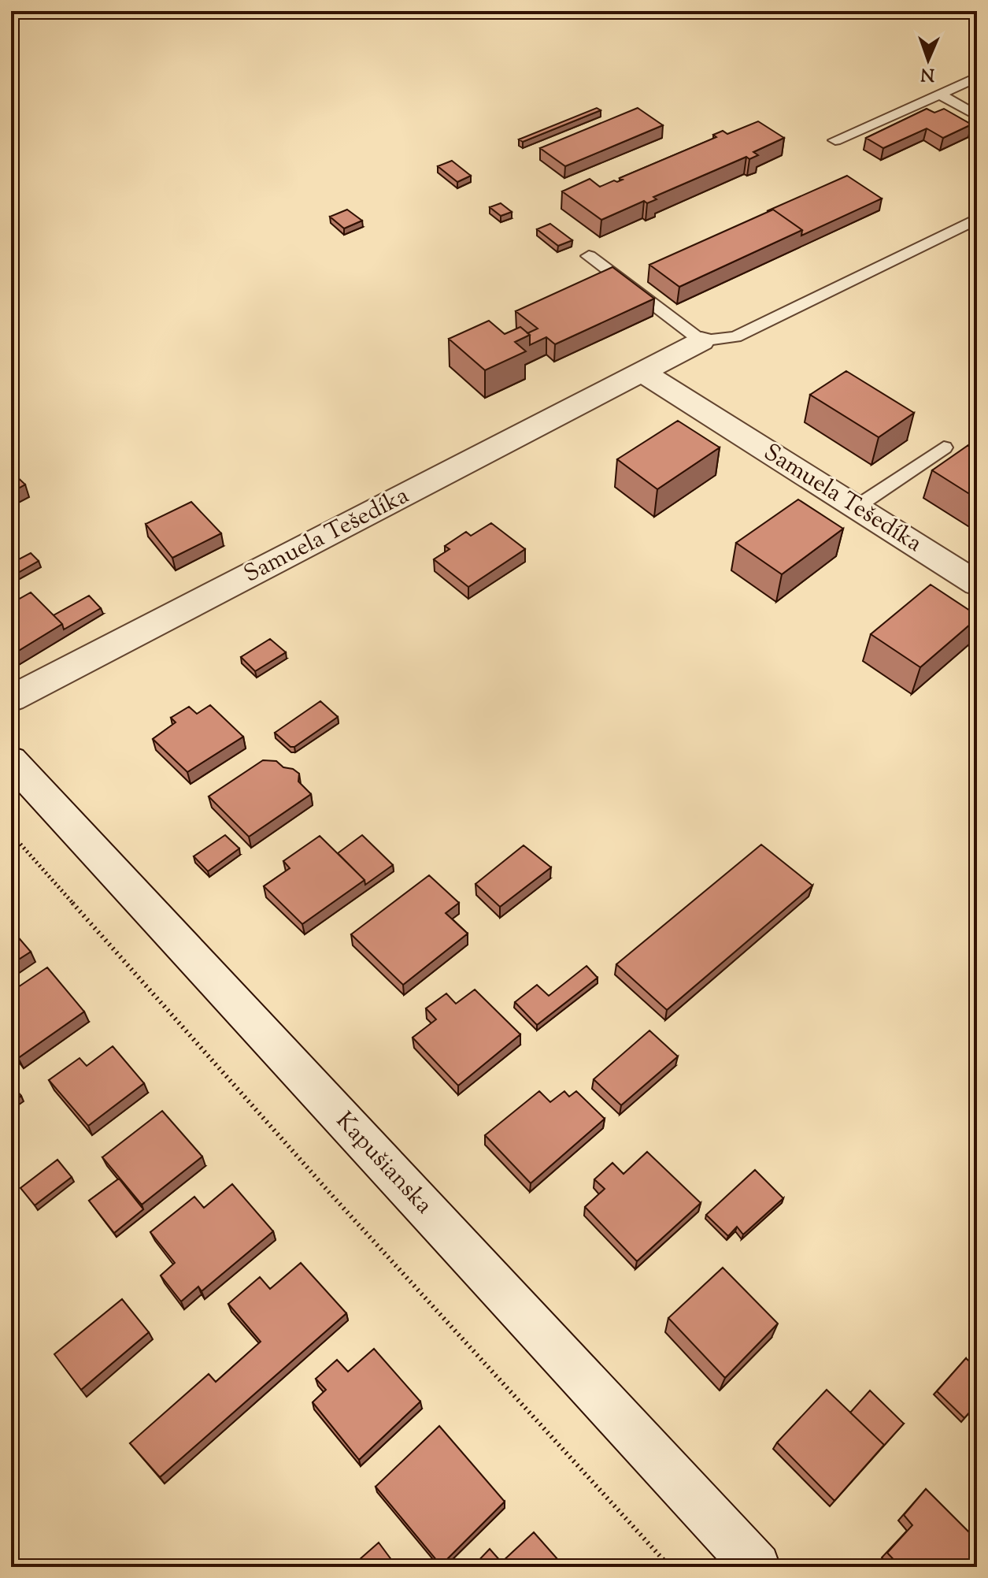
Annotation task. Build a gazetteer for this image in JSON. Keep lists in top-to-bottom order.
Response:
{
  "streets": {
    "street": ["Samuela Tešedíka", "Kapušianska"]
  },
  "north": "bottom"
}
